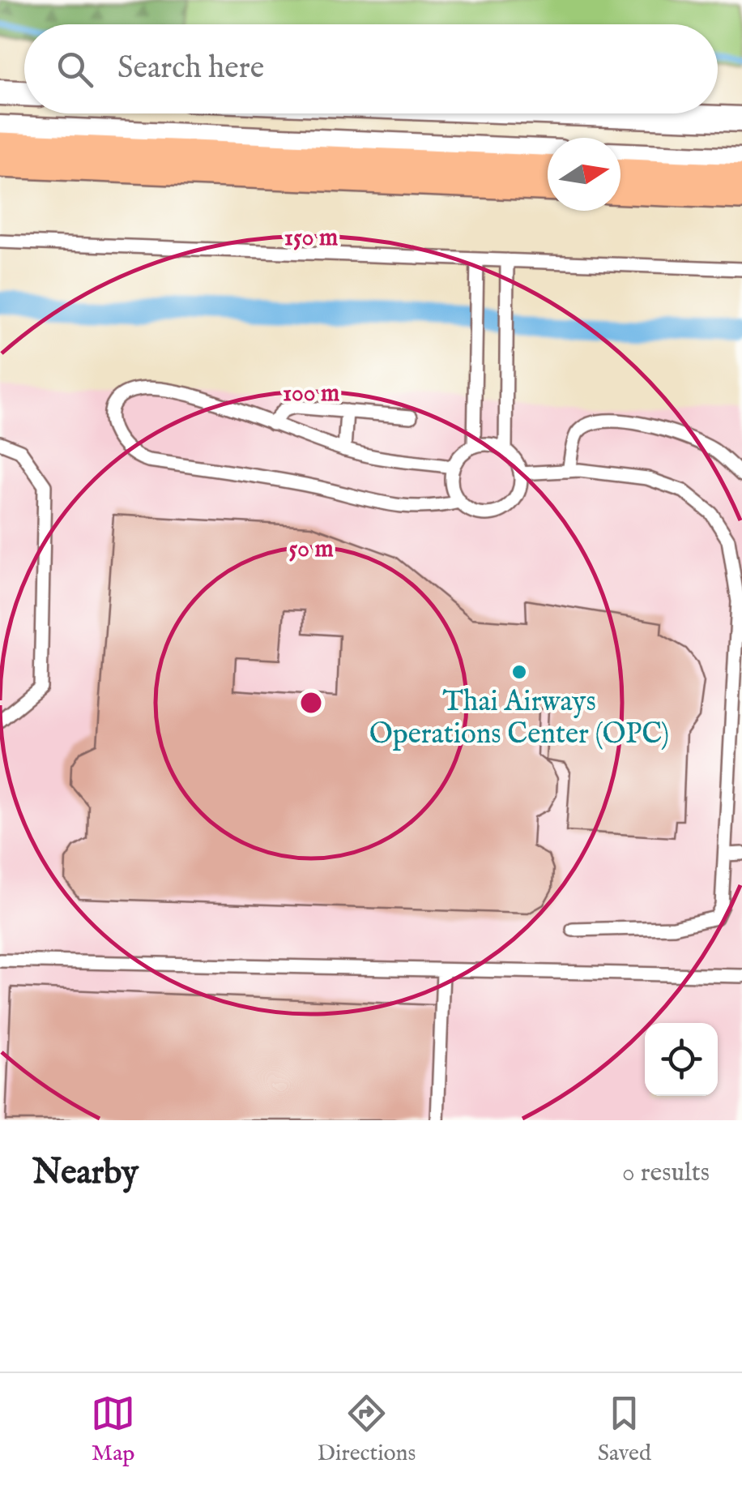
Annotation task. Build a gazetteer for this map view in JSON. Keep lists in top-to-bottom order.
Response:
{
  "places": ["Thai Airways Operations Center (OPC)"],
  "north": "right",
  "page": {
    "search": "Search here",
    "heading": ["Nearby", "0 results"],
    "nav": ["Map", "Directions", "Saved"]
  },
  "rings": ["150 m", "100 m", "50 m"]
}
